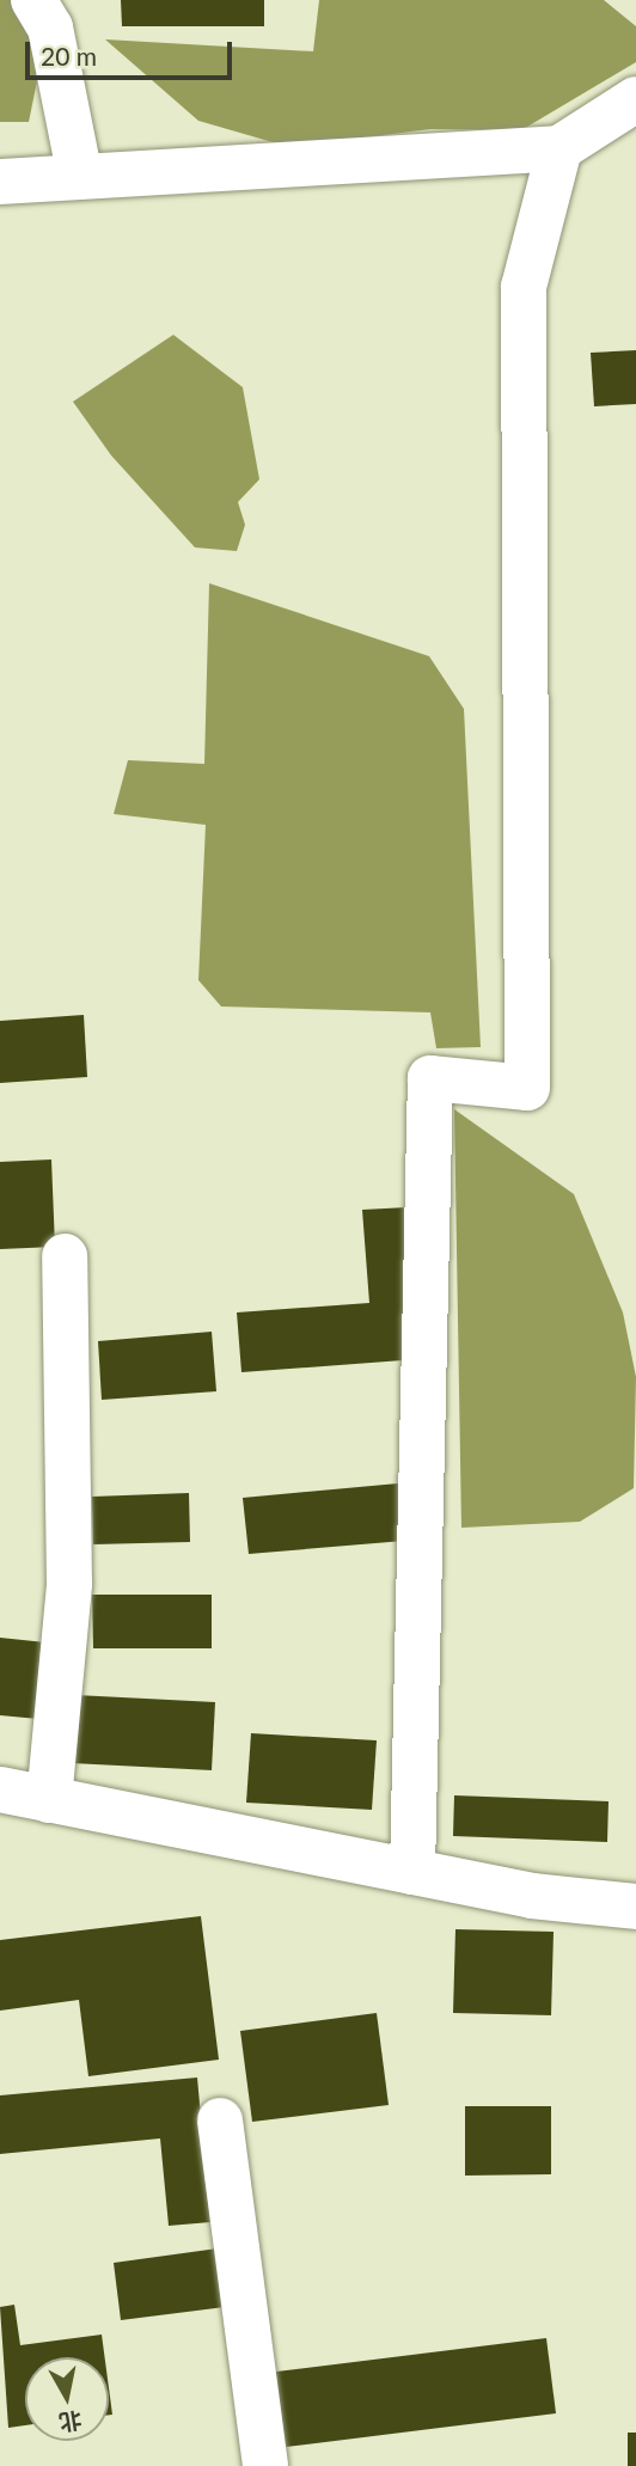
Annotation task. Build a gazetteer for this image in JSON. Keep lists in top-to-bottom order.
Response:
{
  "scale_bar": "20 m",
  "north": "bottom"
}
